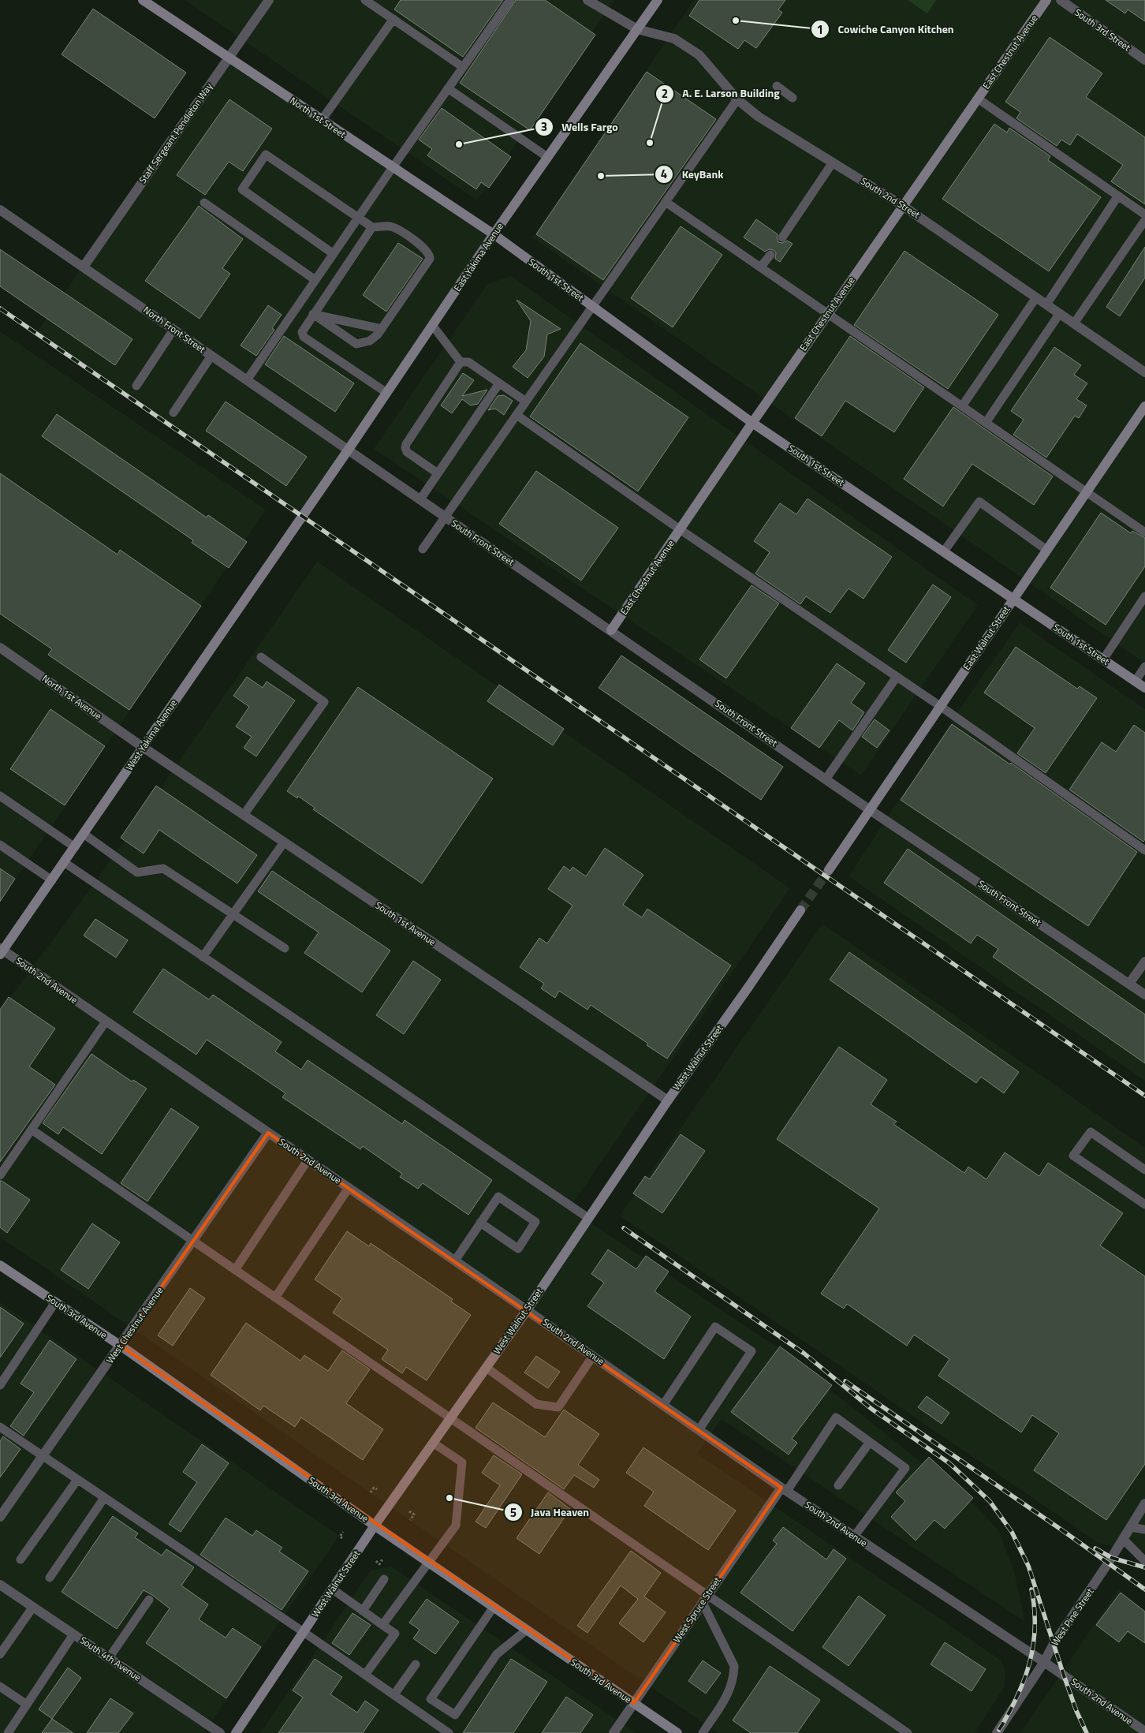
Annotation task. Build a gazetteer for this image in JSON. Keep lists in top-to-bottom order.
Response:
{
  "streets": {
    "street": [
      "South 3rd Street",
      "East Chestnut Avenue",
      "North 1st Street",
      "Staff Sergeant Pendleton Way",
      "South 2nd Street",
      "East Yakima Avenue",
      "South 1st Street",
      "North Front Street",
      "South Front Street",
      "East Walnut Street",
      "North 1st Avenue",
      "West Yakima Avenue",
      "South 1st Avenue",
      "South 2nd Avenue",
      "West Walnut Street",
      "South 3rd Avenue",
      "West Chestnut Avenue",
      "West Spruce Street",
      "West Pine Street",
      "South 4th Avenue"
    ]
  },
  "crossings": [
    ["East Chestnut Avenue", "South 2nd Street"],
    ["East Chestnut Avenue", "South 1st Street"],
    ["East Chestnut Avenue", "South Front Street"],
    ["North 1st Street", "Staff Sergeant Pendleton Way"],
    ["North 1st Street", "East Yakima Avenue"],
    ["North 1st Street", "South 1st Street"],
    ["Staff Sergeant Pendleton Way", "North Front Street"],
    ["South 2nd Street", "East Yakima Avenue"],
    ["East Yakima Avenue", "South 1st Street"],
    ["East Yakima Avenue", "North Front Street"],
    ["East Yakima Avenue", "South Front Street"],
    ["East Yakima Avenue", "West Yakima Avenue"],
    ["South 1st Street", "East Walnut Street"],
    ["North Front Street", "South Front Street"],
    ["South Front Street", "East Walnut Street"],
    ["North 1st Avenue", "West Yakima Avenue"],
    ["North 1st Avenue", "South 1st Avenue"],
    ["West Yakima Avenue", "South 1st Avenue"],
    ["West Yakima Avenue", "South 2nd Avenue"],
    ["South 1st Avenue", "West Walnut Street"],
    ["South 2nd Avenue", "West Walnut Street"],
    ["South 2nd Avenue", "West Chestnut Avenue"],
    ["South 2nd Avenue", "West Spruce Street"],
    ["South 2nd Avenue", "West Pine Street"],
    ["West Walnut Street", "South 3rd Avenue"],
    ["South 3rd Avenue", "West Chestnut Avenue"],
    ["South 3rd Avenue", "West Spruce Street"]
  ],
  "places": [
    "Cowiche Canyon Kitchen",
    "A. E. Larson Building",
    "Wells Fargo",
    "KeyBank",
    "Java Heaven"
  ]
}
